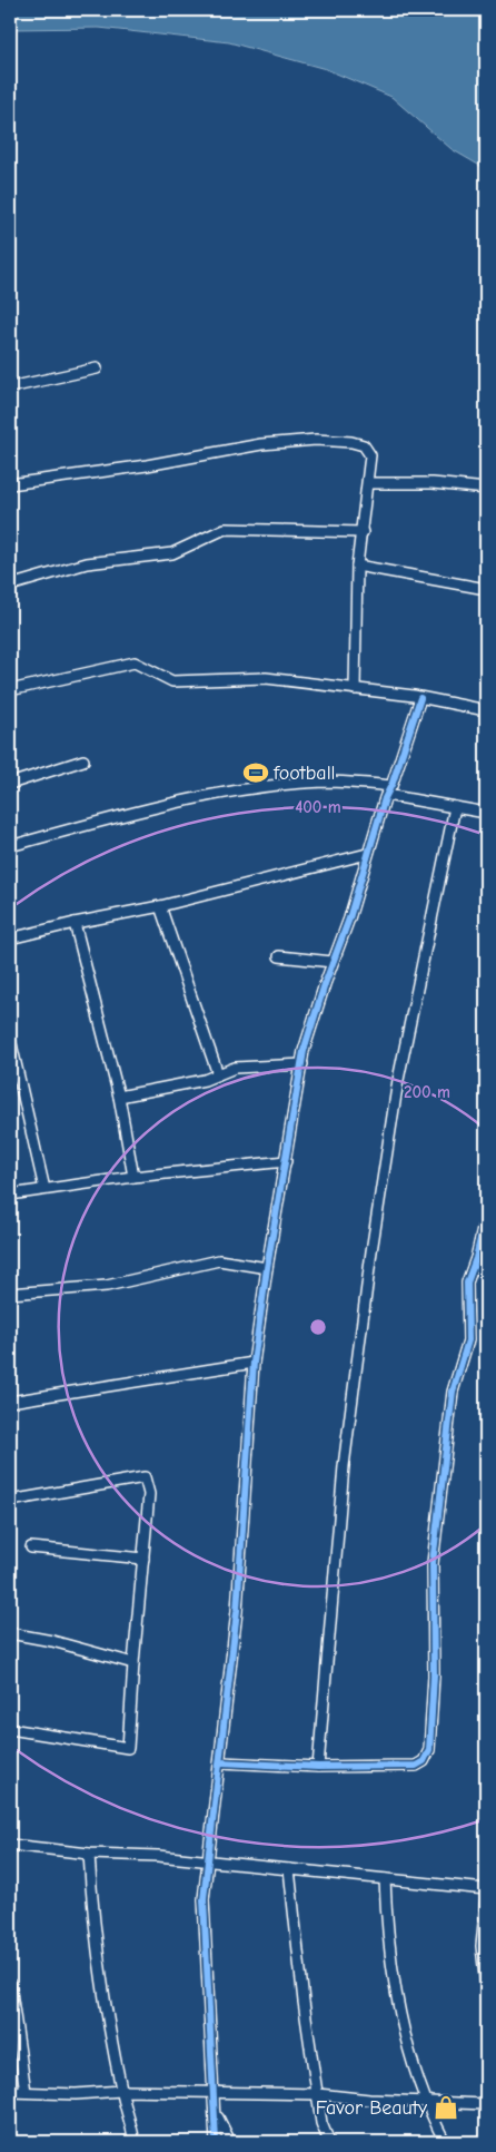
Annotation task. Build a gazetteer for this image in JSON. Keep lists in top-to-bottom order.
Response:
{
  "places": {
    "sports": ["football"],
    "shop": ["Favor Beauty"]
  },
  "rings": ["400 m", "200 m"]
}
